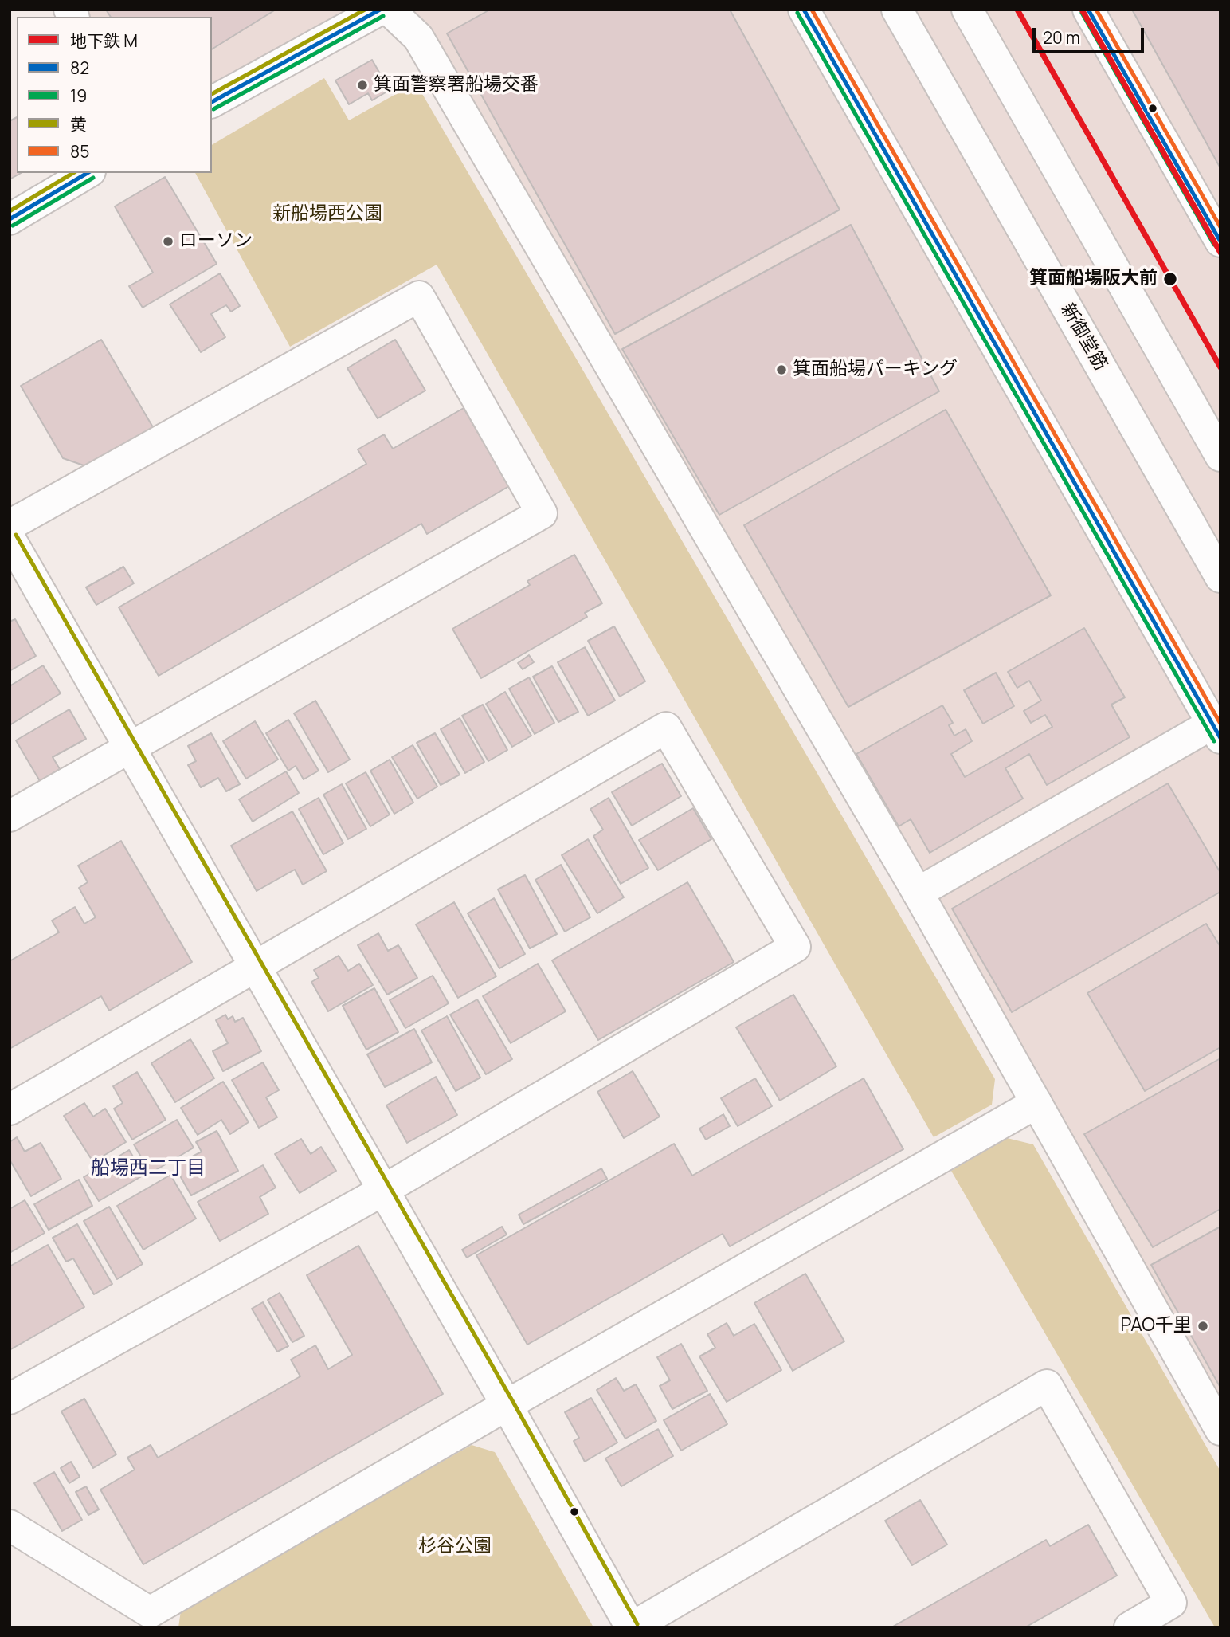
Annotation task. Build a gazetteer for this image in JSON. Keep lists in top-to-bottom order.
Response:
{
  "streets": {
    "main road": ["新御堂筋"]
  },
  "districts": ["船場西二丁目"],
  "parks": ["新船場西公園", "杉谷公園"],
  "places": [
    "箕面警察署船場交番",
    "ローソン",
    "箕面船場阪大前",
    "箕面船場パーキング",
    "PAO千里"
  ],
  "lines": [
    "metro line M",
    "transit line 82",
    "transit line 黄",
    "transit line 85",
    "transit line 19"
  ],
  "legend": [
    "地下鉄 M",
    "82",
    "19",
    "黄",
    "85"
  ],
  "scale_bar": "20 m"
}
